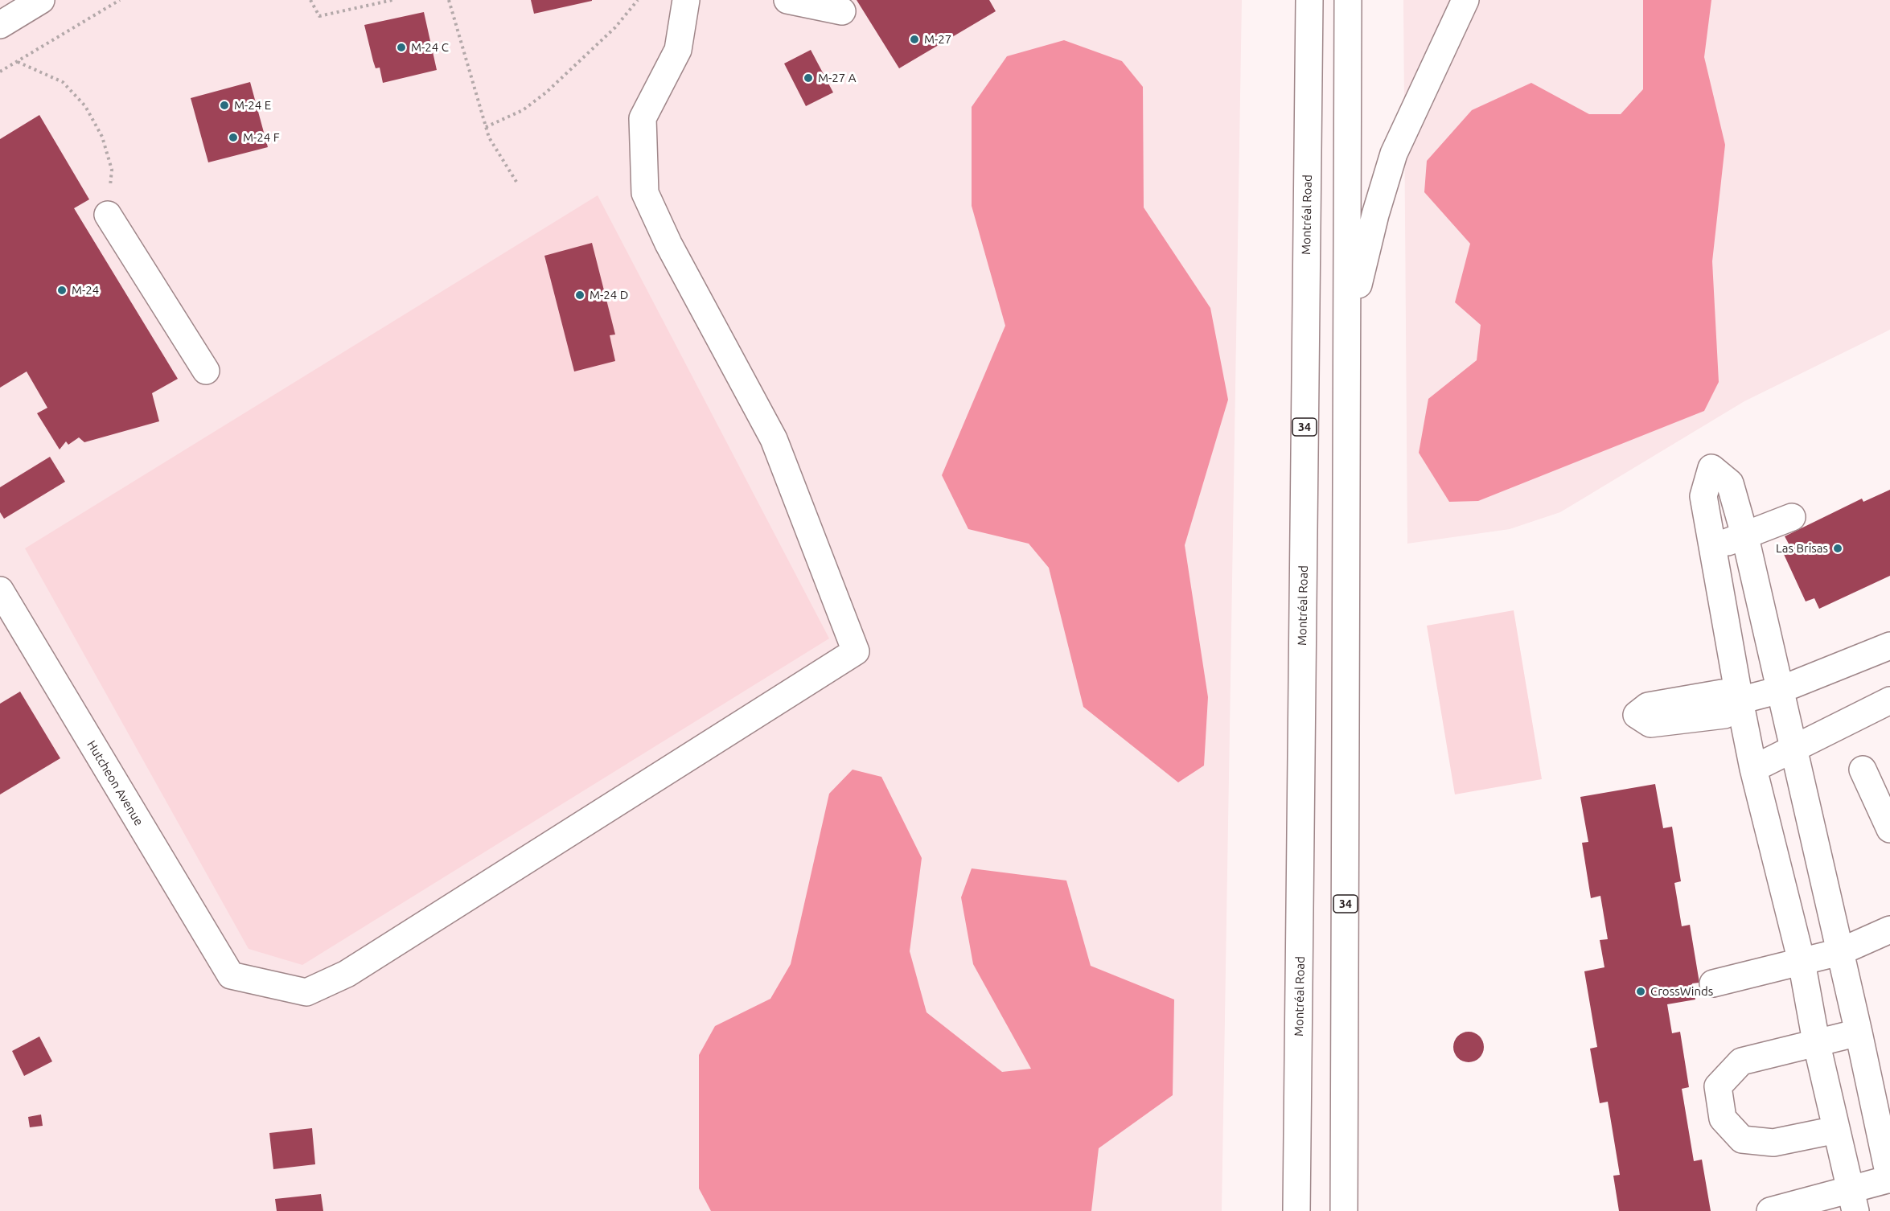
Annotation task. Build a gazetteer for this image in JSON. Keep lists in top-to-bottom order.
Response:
{
  "streets": {
    "main road": ["Montréal Road", "34", "Hutcheon Avenue"]
  },
  "places": [
    "M-27",
    "M-24 C",
    "M-27 A",
    "M-24 E",
    "M-24 F",
    "M-24",
    "M-24 D",
    "Las Brisas",
    "CrossWinds"
  ]
}
